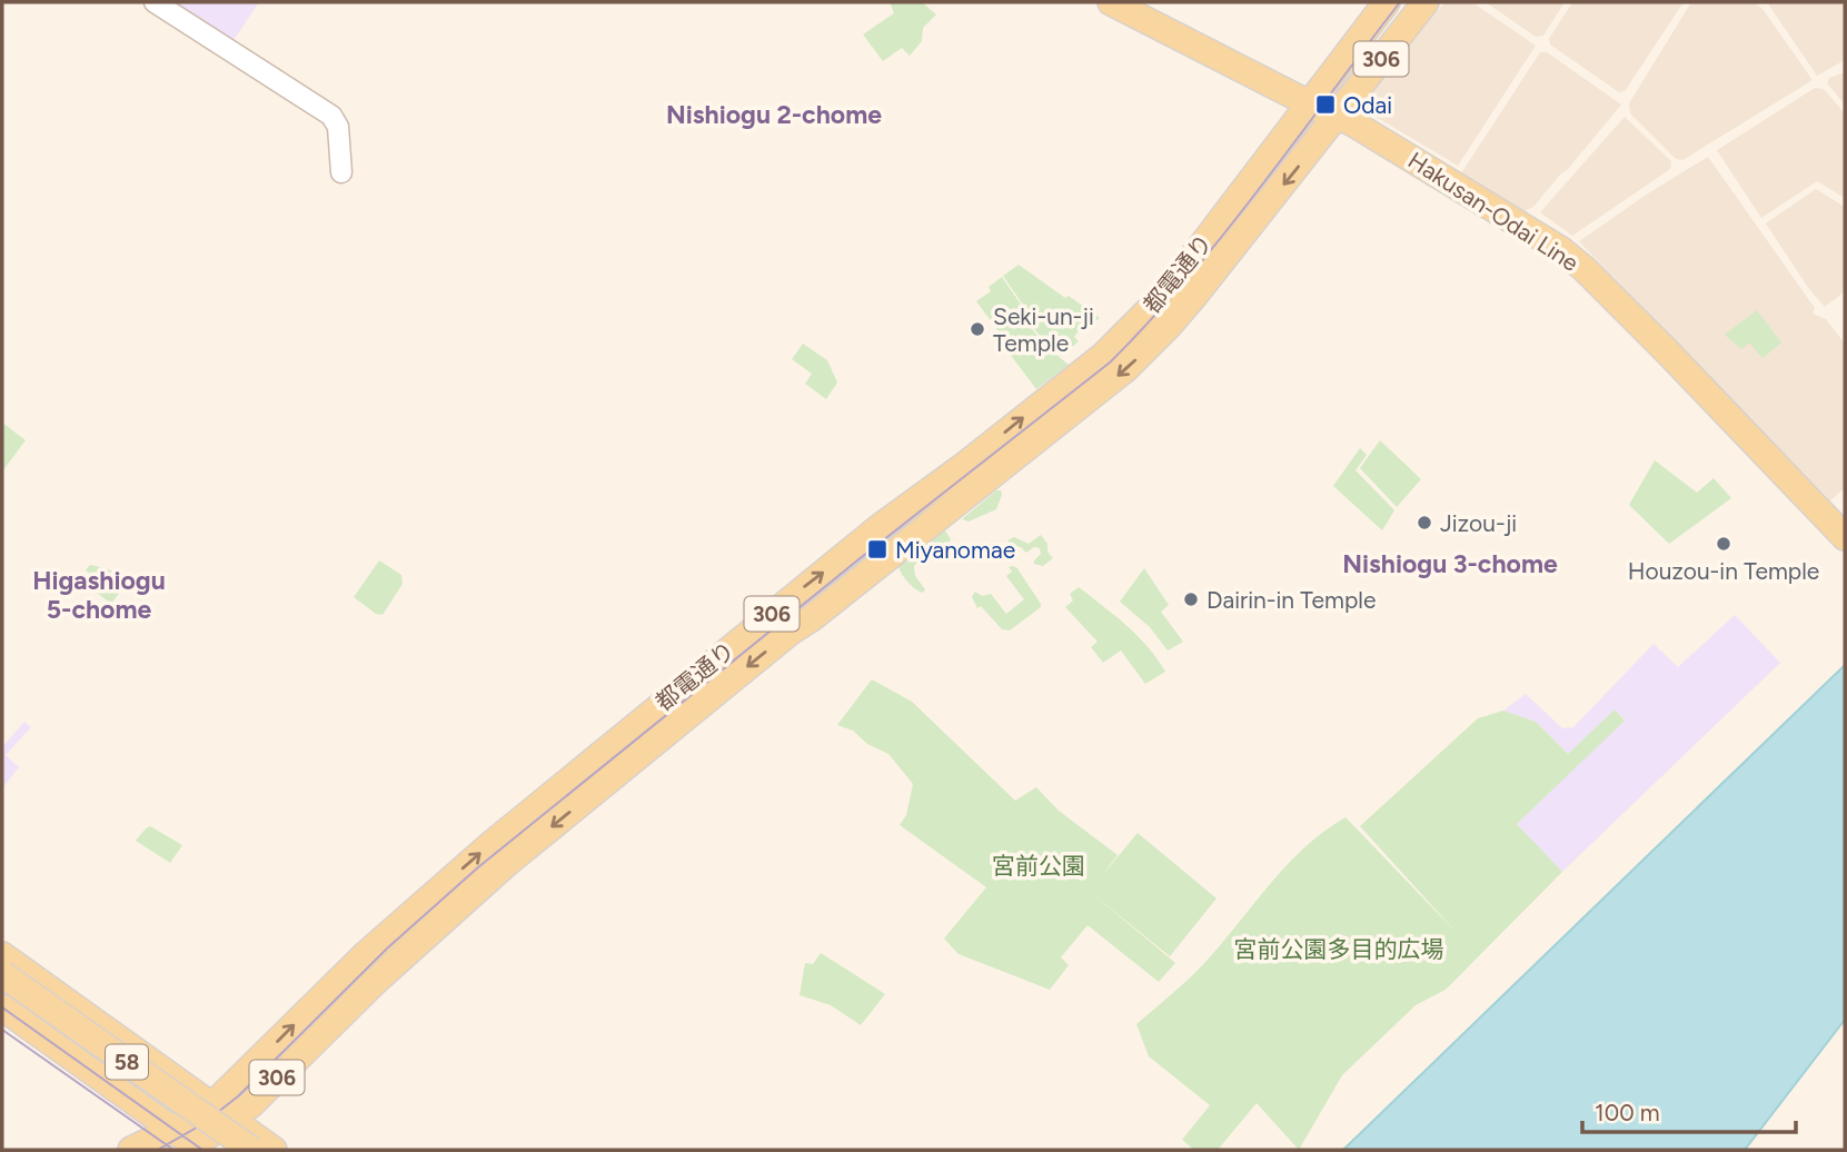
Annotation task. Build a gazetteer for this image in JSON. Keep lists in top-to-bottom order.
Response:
{
  "streets": {
    "main road": [
      "306",
      "Hakusan-Odai Line",
      "都電通り",
      "58"
    ]
  },
  "crossings": [
    ["Hakusan-Odai Line", "都電通り"],
    ["都電通り", "58"]
  ],
  "districts": ["Nishiogu 2-chome", "Nishiogu 3-chome", "Higashiogu 5-chome"],
  "parks": ["宮前公園", "宮前公園多目的広場"],
  "places": {
    "transit": ["Odai", "Miyanomae"],
    "other": [
      "Seki-un-ji Temple",
      "Jizou-ji",
      "Houzou-in Temple",
      "Dairin-in Temple"
    ]
  },
  "scale_bar": "100 m"
}
